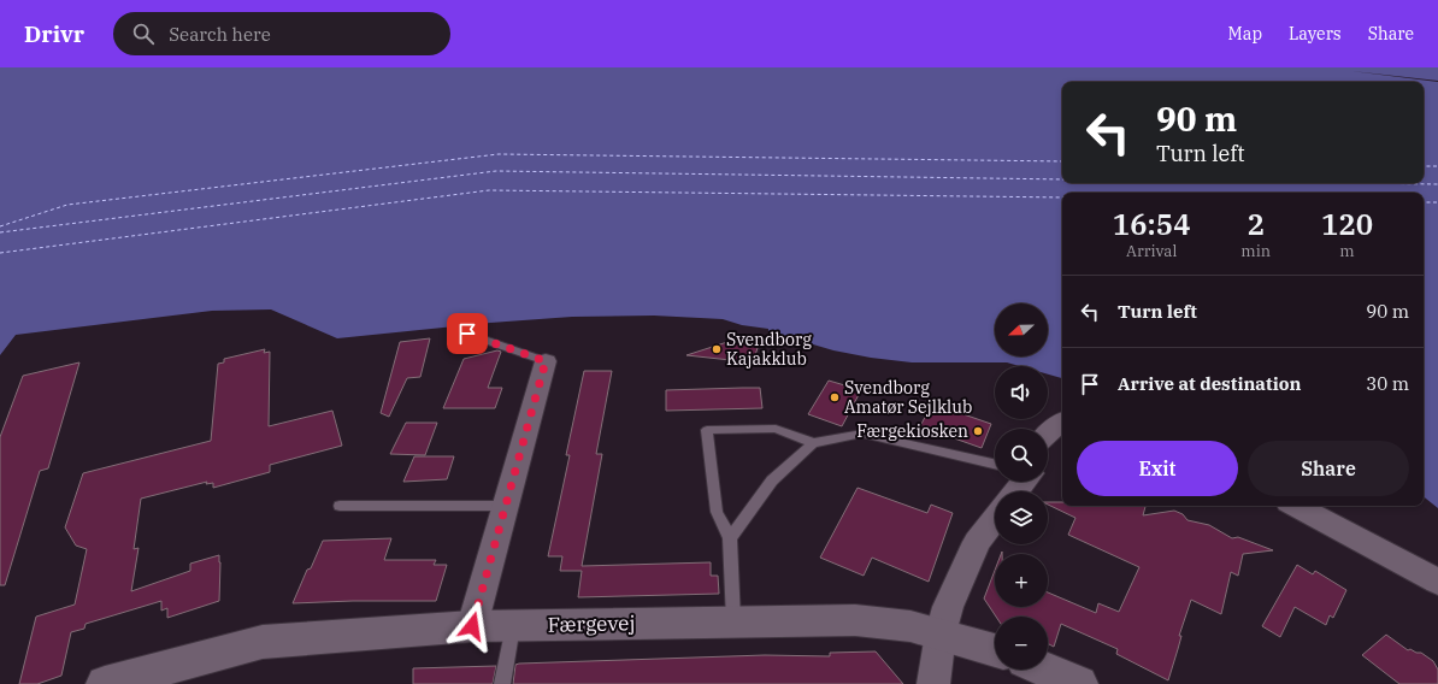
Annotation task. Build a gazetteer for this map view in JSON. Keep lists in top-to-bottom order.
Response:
{
  "streets": {
    "street": ["Færgevej"]
  },
  "places": ["Svendborg Kajakklub", "Svendborg Amatør Sejlklub", "Færgekiosken"],
  "north": "left",
  "page": {
    "header": "Drivr",
    "search": "Search here",
    "nav": ["Map", "Layers", "Share"],
    "turn": ["90 m", "Turn left"],
    "eta": [
      "16:54",
      "Arrival",
      "2",
      "min",
      "120",
      "m"
    ],
    "list": [
      {
        "name": "Turn left",
        "value": "90 m"
      },
      {
        "name": "Arrive at destination",
        "value": "30 m"
      }
    ],
    "map_buttons": ["+", "−"],
    "buttons": ["Exit", "Share"]
  }
}
